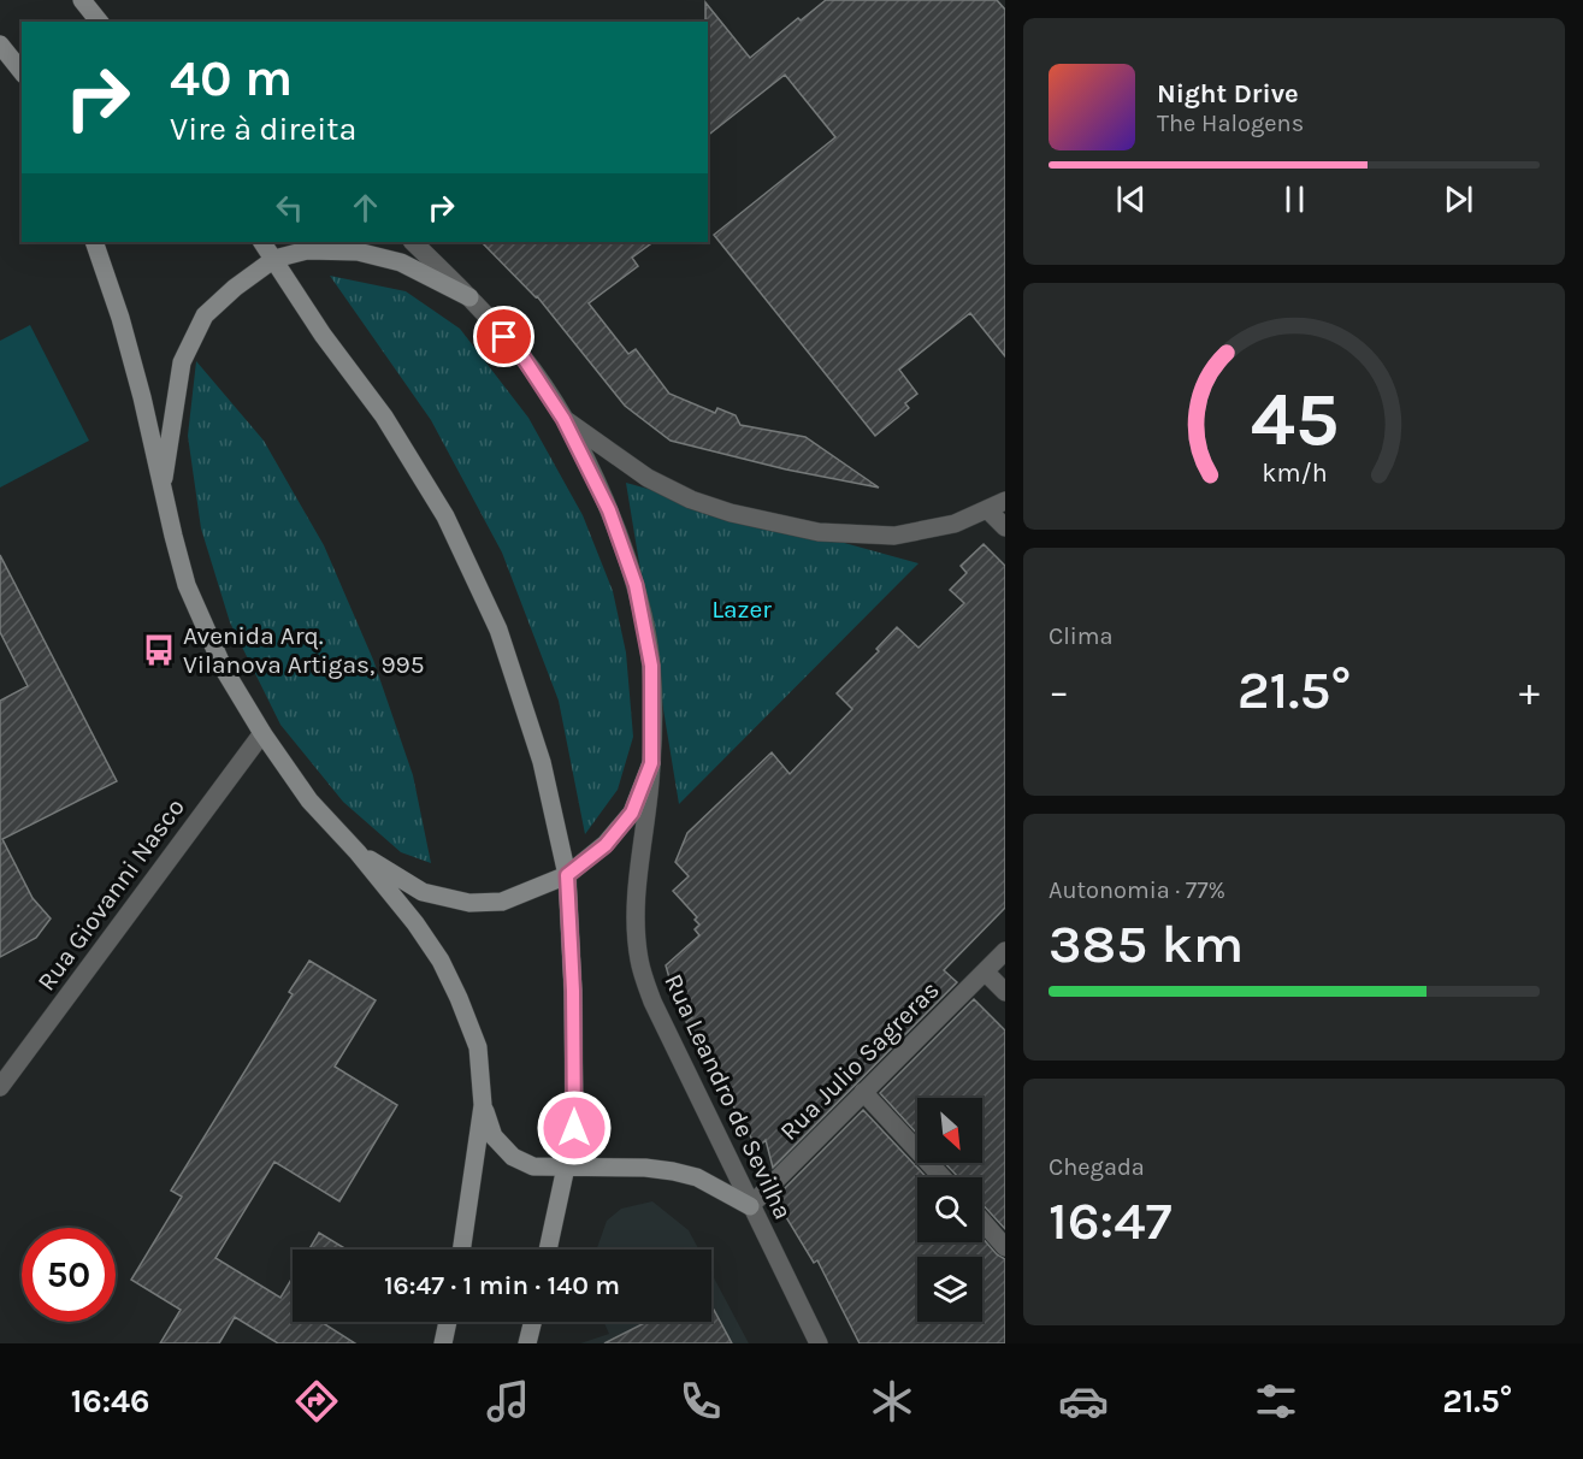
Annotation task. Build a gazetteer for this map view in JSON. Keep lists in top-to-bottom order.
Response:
{
  "streets": {
    "street": ["Rua Giovanni Nasco", "Rua Julio Sagreras", "Rua Leandro de Sevilha"]
  },
  "crossings": [
    ["Rua Julio Sagreras", "Rua Leandro de Sevilha"]
  ],
  "parks": ["Lazer"],
  "places": {
    "bus stop": ["Avenida Arq. Vilanova Artigas, 995"]
  },
  "north": "bottom right",
  "page": {
    "turn": ["40 m", "Vire à direita"],
    "song": ["Night Drive", "The Halogens"],
    "tile": [
      "Clima",
      ["Autonomia · 77%", "385 km"],
      ["Chegada", "16:47"]
    ],
    "heat": ["−", "21.5°", "+"],
    "limit": "50",
    "trip": "16:47 · 1 min · 140 m",
    "tabs": ["16:46", "21.5°"],
    "gauge": ["45", "km/h"]
  }
}
